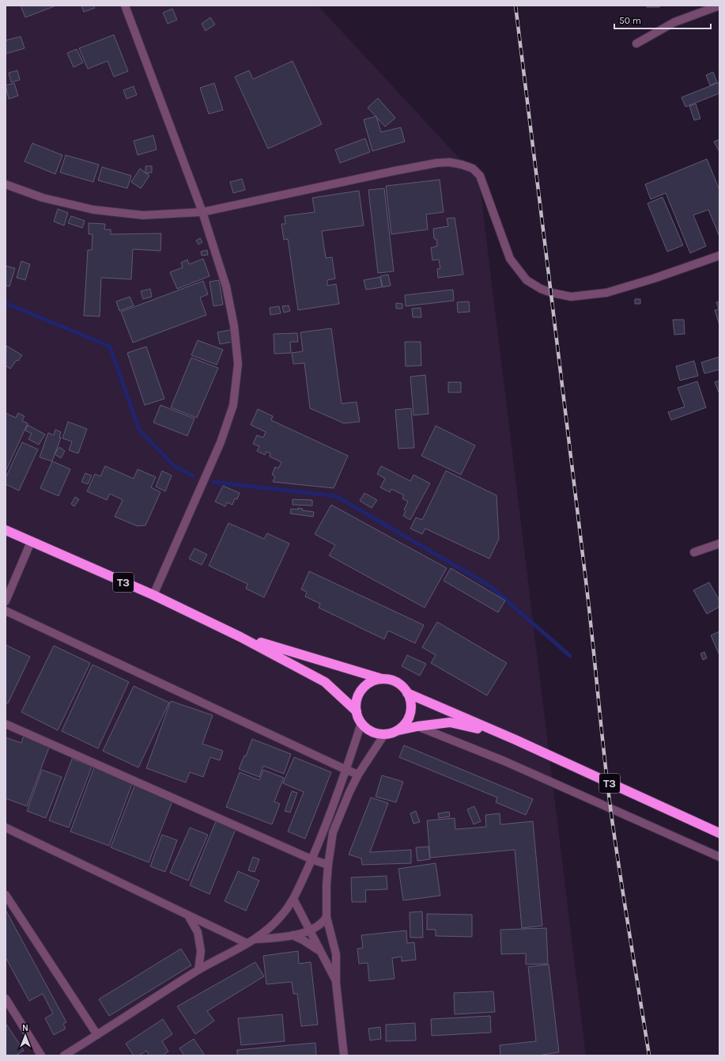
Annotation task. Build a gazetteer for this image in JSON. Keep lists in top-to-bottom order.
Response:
{
  "streets": {
    "highway": ["T3"]
  },
  "scale_bar": "50 m",
  "north": "top"
}
